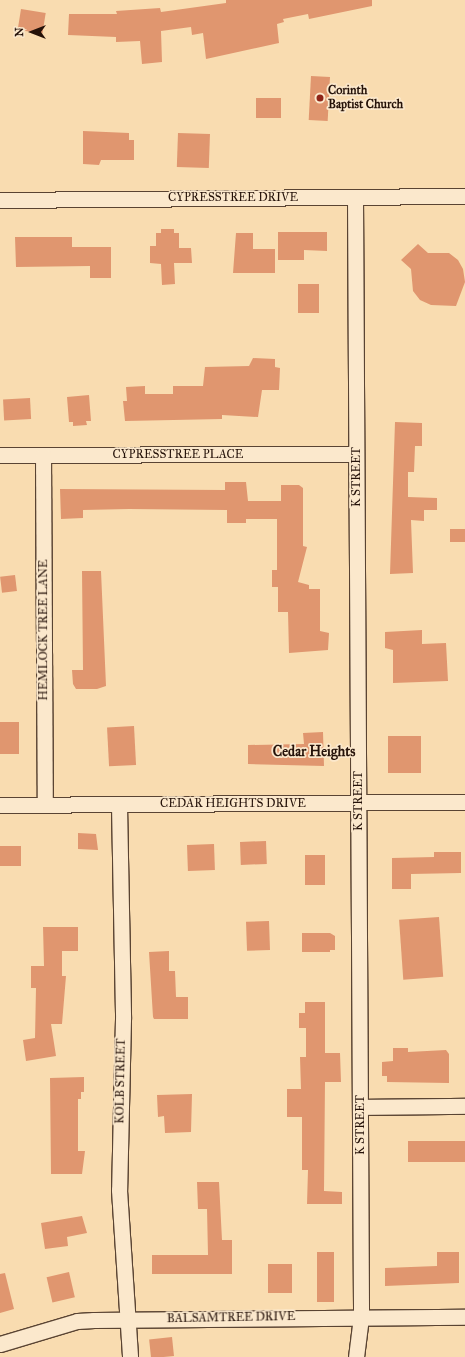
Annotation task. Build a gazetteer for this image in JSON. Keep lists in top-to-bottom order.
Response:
{
  "streets": {
    "street": [
      "CYPRESSTREE DRIVE",
      "CYPRESSTREE PLACE",
      "K STREET",
      "HEMLOCK TREE LANE",
      "CEDAR HEIGHTS DRIVE",
      "KOLB STREET",
      "BALSAMTREE DRIVE"
    ]
  },
  "crossings": [
    ["CYPRESSTREE DRIVE", "K STREET"],
    ["CYPRESSTREE PLACE", "K STREET"],
    ["CYPRESSTREE PLACE", "HEMLOCK TREE LANE"],
    ["K STREET", "CEDAR HEIGHTS DRIVE"],
    ["K STREET", "BALSAMTREE DRIVE"],
    ["HEMLOCK TREE LANE", "CEDAR HEIGHTS DRIVE"],
    ["CEDAR HEIGHTS DRIVE", "KOLB STREET"],
    ["KOLB STREET", "BALSAMTREE DRIVE"]
  ],
  "districts": ["Cedar Heights"],
  "places": ["Corinth Baptist Church"],
  "north": "left"
}
